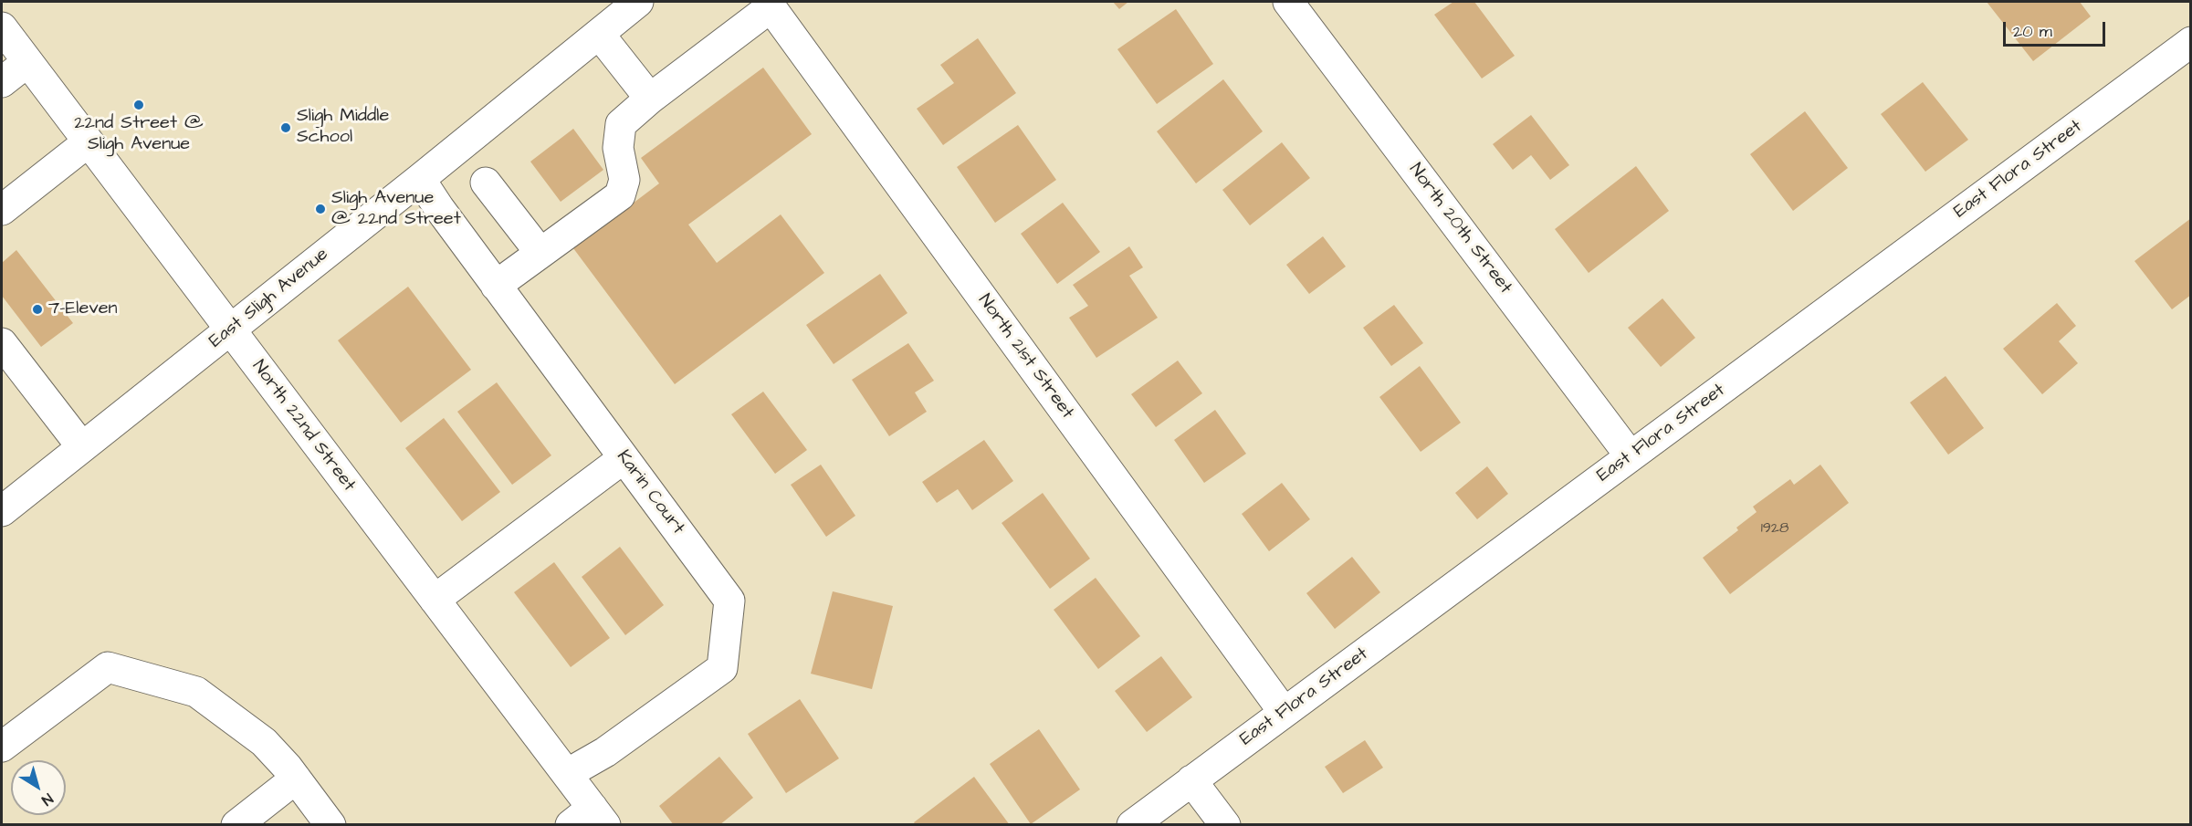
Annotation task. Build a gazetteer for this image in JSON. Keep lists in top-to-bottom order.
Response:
{
  "streets": {
    "street": [
      "East Flora Street",
      "North 20th Street",
      "East Sligh Avenue",
      "North 21st Street",
      "North 22nd Street",
      "Karin Court"
    ]
  },
  "crossings": [
    ["East Flora Street", "North 20th Street"],
    ["East Flora Street", "North 21st Street"],
    ["East Sligh Avenue", "North 22nd Street"],
    ["East Sligh Avenue", "Karin Court"],
    ["North 22nd Street", "Karin Court"]
  ],
  "places": [
    "22nd Street @ Sligh Avenue",
    "Sligh Middle School",
    "Sligh Avenue @ 22nd Street",
    "7-Eleven"
  ],
  "house_numbers": ["1928"],
  "scale_bar": "20 m",
  "north": "bottom right"
}
